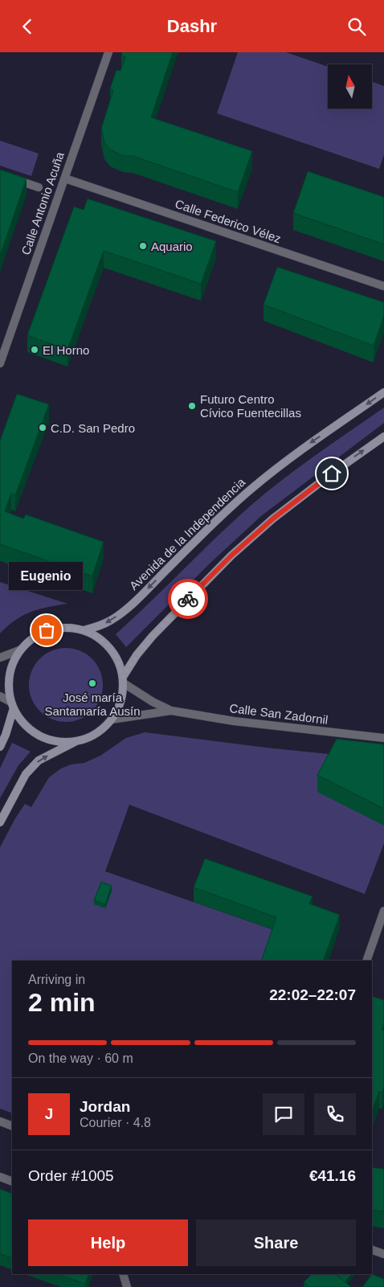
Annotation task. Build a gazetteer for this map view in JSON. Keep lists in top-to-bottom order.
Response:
{
  "streets": {
    "main road": ["Avenida de la Independencia"],
    "street": ["Calle Antonio Acuña", "Calle Federico Vélez", "Calle San Zadornil"]
  },
  "crossings": [
    ["Calle Antonio Acuña", "Calle Federico Vélez"],
    ["Avenida de la Independencia", "Calle San Zadornil"]
  ],
  "places": [
    "Aquario",
    "El Horno",
    "Futuro Centro Cívico Fuentecillas",
    "C.D. San Pedro",
    "Eugenio",
    "José maría Santamaría Ausín"
  ],
  "north": "top",
  "page": {
    "header": "Dashr",
    "bubble": "Eugenio",
    "heading": ["2 min", "Arriving in", "22:02–22:07"],
    "panel": [
      "Jordan",
      "Courier · 4.8",
      "Order #1005",
      "€41.16"
    ],
    "bar": "On the way · 60 m",
    "round": "J",
    "buttons": ["Help", "Share"]
  }
}
